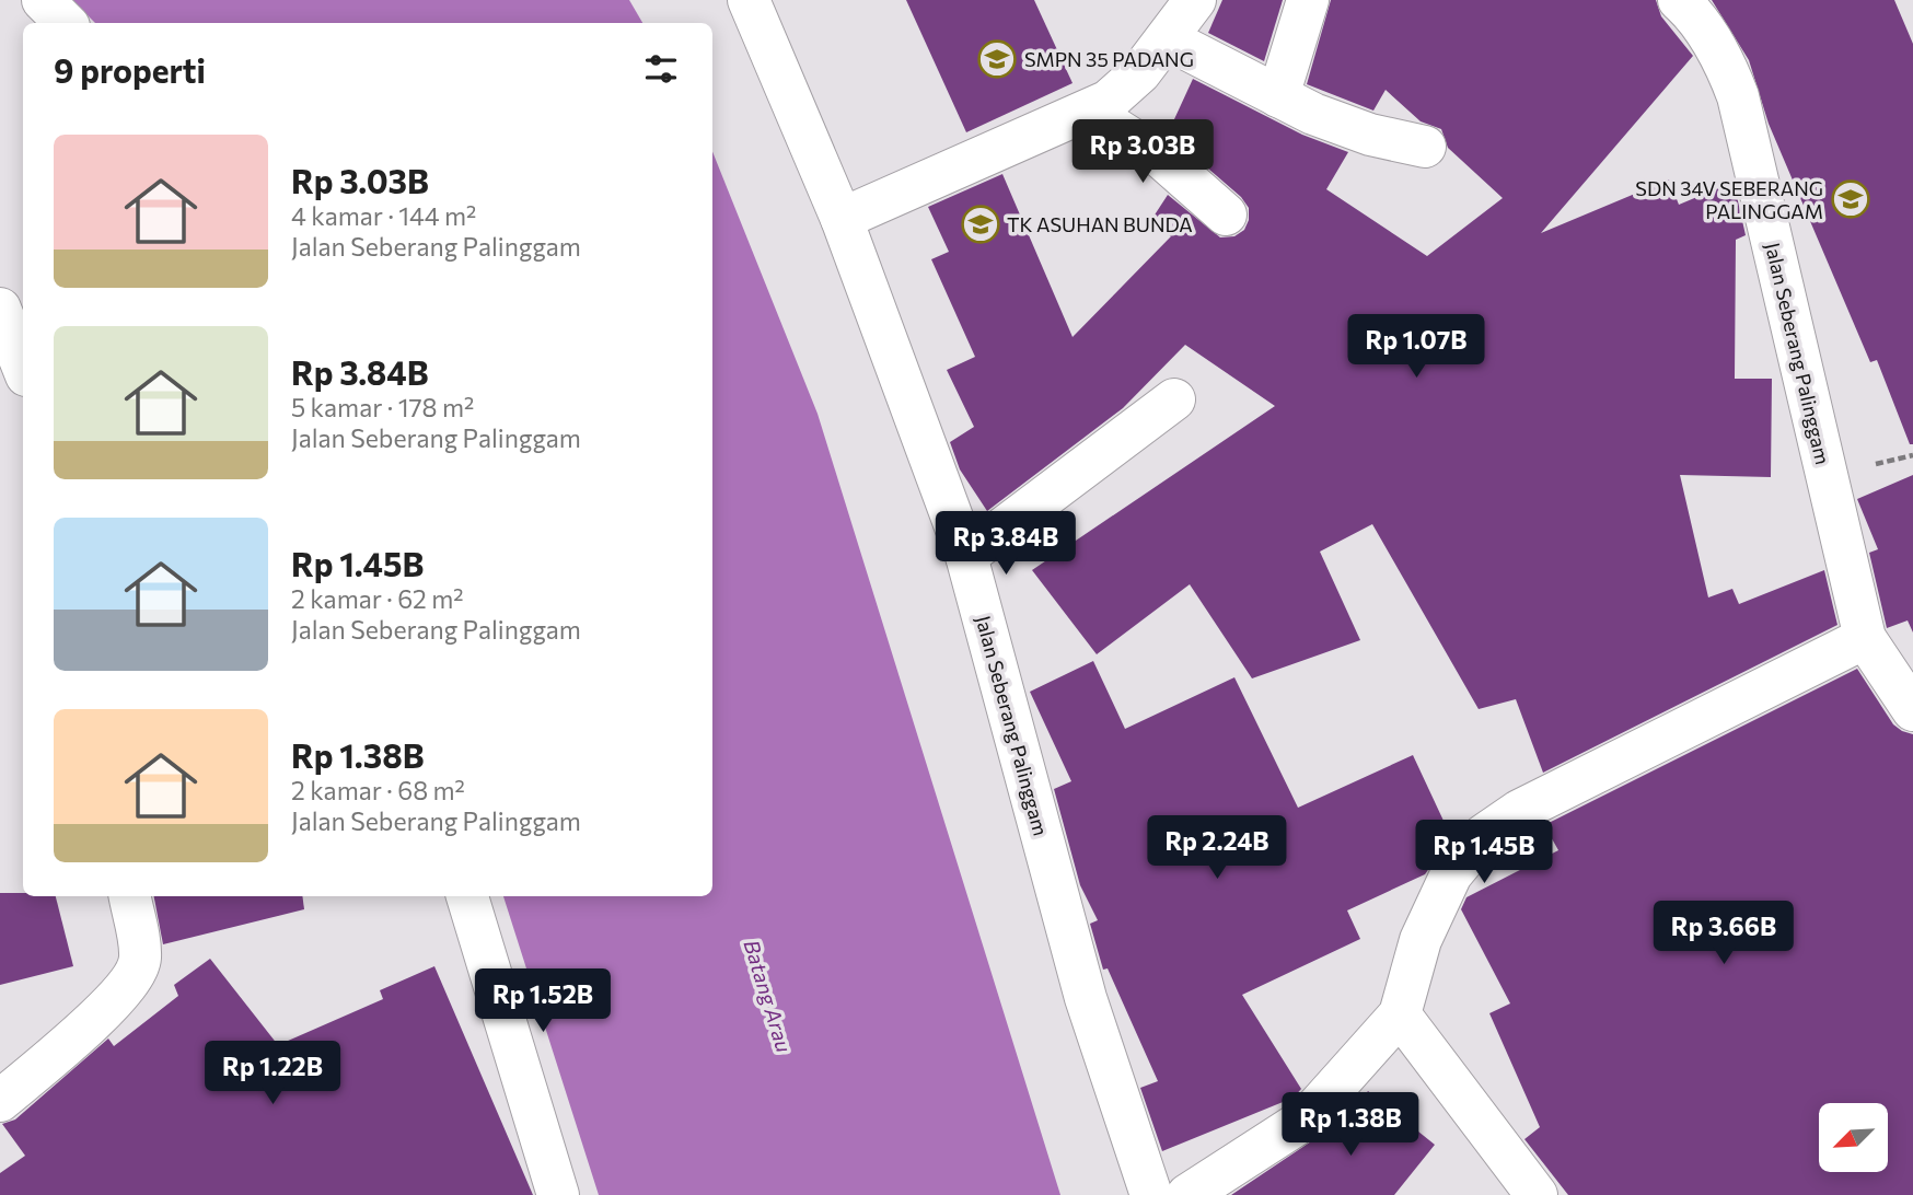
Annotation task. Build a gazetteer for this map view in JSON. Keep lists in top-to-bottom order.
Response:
{
  "streets": {
    "street": ["Jalan Seberang Palinggam"]
  },
  "water": ["Batang Arau"],
  "places": {
    "school or university": ["SMPN 35 PADANG", "SDN 34V SEBERANG PALINGGAM", "TK ASUHAN BUNDA"]
  },
  "north": "bottom left",
  "page": {
    "heading": "9 properti",
    "list": [
      {
        "name": "Rp 3.03B",
        "note": "4 kamar · 144 m² · Jalan Seberang Palinggam"
      },
      {
        "name": "Rp 3.84B",
        "note": "5 kamar · 178 m² · Jalan Seberang Palinggam"
      },
      {
        "name": "Rp 1.45B",
        "note": "2 kamar · 62 m² · Jalan Seberang Palinggam"
      },
      {
        "name": "Rp 1.38B",
        "note": "2 kamar · 68 m² · Jalan Seberang Palinggam"
      }
    ],
    "price": [
      "Rp 3.03B",
      "Rp 1.07B",
      "Rp 3.84B",
      "Rp 2.24B",
      "Rp 1.45B",
      "Rp 3.66B",
      "Rp 1.52B",
      "Rp 1.22B",
      "Rp 1.38B"
    ]
  }
}
